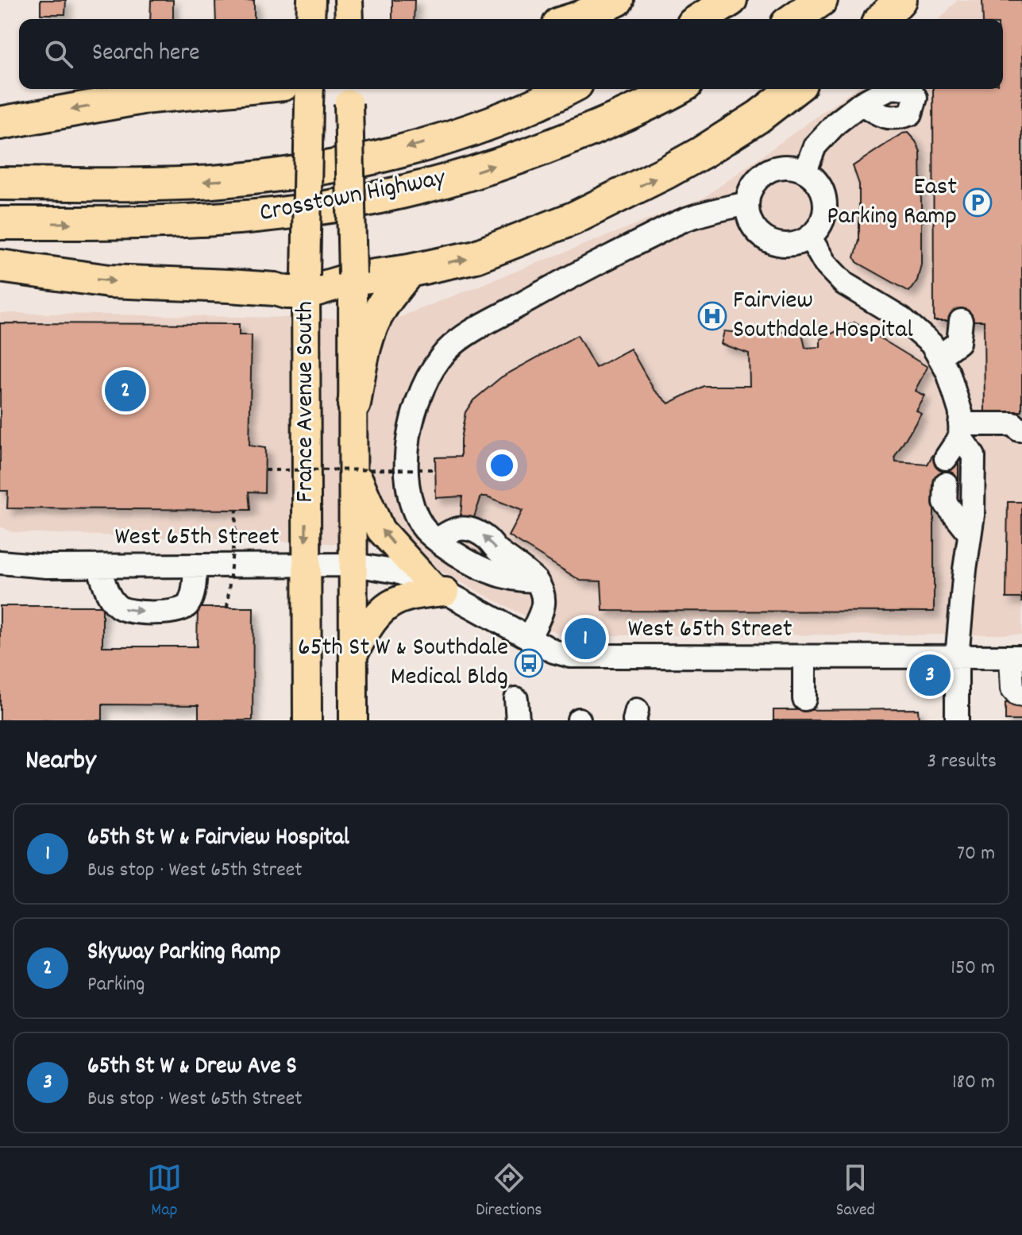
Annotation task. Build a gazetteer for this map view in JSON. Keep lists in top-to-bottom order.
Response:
{
  "streets": {
    "highway": ["Crosstown Highway"],
    "main road": ["France Avenue South"],
    "street": ["West 65th Street"]
  },
  "crossings": [
    ["France Avenue South", "West 65th Street"]
  ],
  "places": {
    "parking": ["East Parking Ramp"],
    "hospital": ["Fairview Southdale Hospital"],
    "bus stop": ["65th St W & Southdale Medical Bldg"]
  },
  "page": {
    "search": "Search here",
    "pins": ["2", "1", "3"],
    "heading": ["Nearby", "3 results"],
    "list": [
      {
        "mark": "1",
        "name": "65th St W & Fairview Hospital",
        "note": "Bus stop · West 65th Street",
        "value": "70 m"
      },
      {
        "mark": "2",
        "name": "Skyway Parking Ramp",
        "note": "Parking",
        "value": "150 m"
      },
      {
        "mark": "3",
        "name": "65th St W & Drew Ave S",
        "note": "Bus stop · West 65th Street",
        "value": "180 m"
      }
    ],
    "nav": ["Map", "Directions", "Saved"]
  }
}
